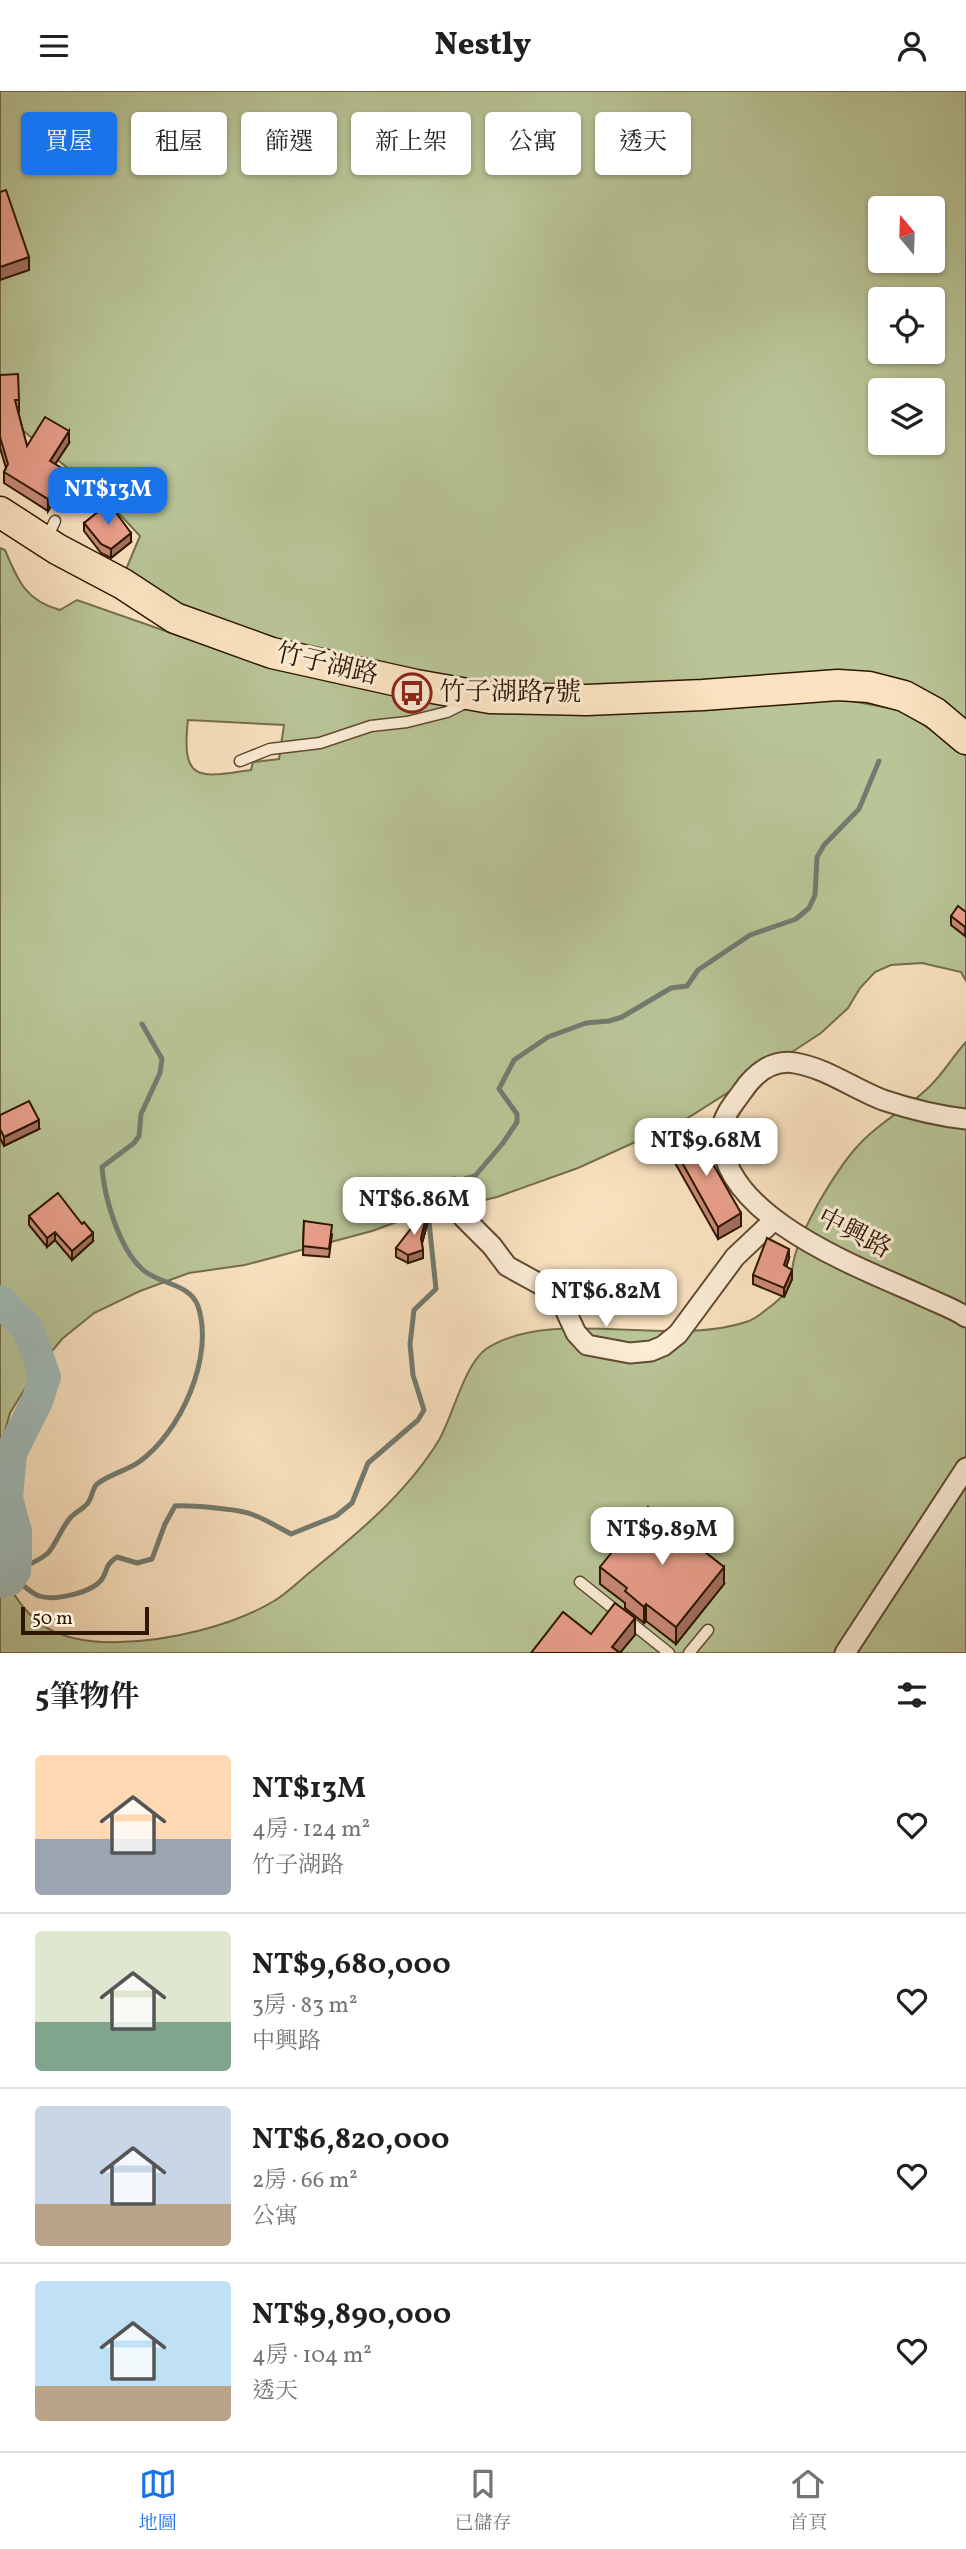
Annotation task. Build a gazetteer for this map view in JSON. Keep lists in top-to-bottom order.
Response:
{
  "streets": {
    "main road": ["竹子湖路"],
    "street": ["中興路"]
  },
  "places": {
    "bus stop": ["竹子湖路7號"]
  },
  "scale_bar": "50 m",
  "north": "top",
  "page": {
    "header": "Nestly",
    "chip": [
      "買屋",
      "租屋",
      "篩選",
      "新上架",
      "公寓",
      "透天"
    ],
    "price": [
      "NT$13M",
      "NT$9.68M",
      "NT$6.86M",
      "NT$6.82M",
      "NT$9.89M"
    ],
    "scale": "50 m",
    "heading": "5筆物件",
    "list": [
      {
        "name": "NT$13M",
        "note": "4房 · 124 m² · 竹子湖路"
      },
      {
        "name": "NT$9,680,000",
        "note": "3房 · 83 m² · 中興路"
      },
      {
        "name": "NT$6,820,000",
        "note": "2房 · 66 m² · 公寓"
      },
      {
        "name": "NT$9,890,000",
        "note": "4房 · 104 m² · 透天"
      }
    ],
    "tabs": ["地圖", "已儲存", "首頁"]
  }
}
